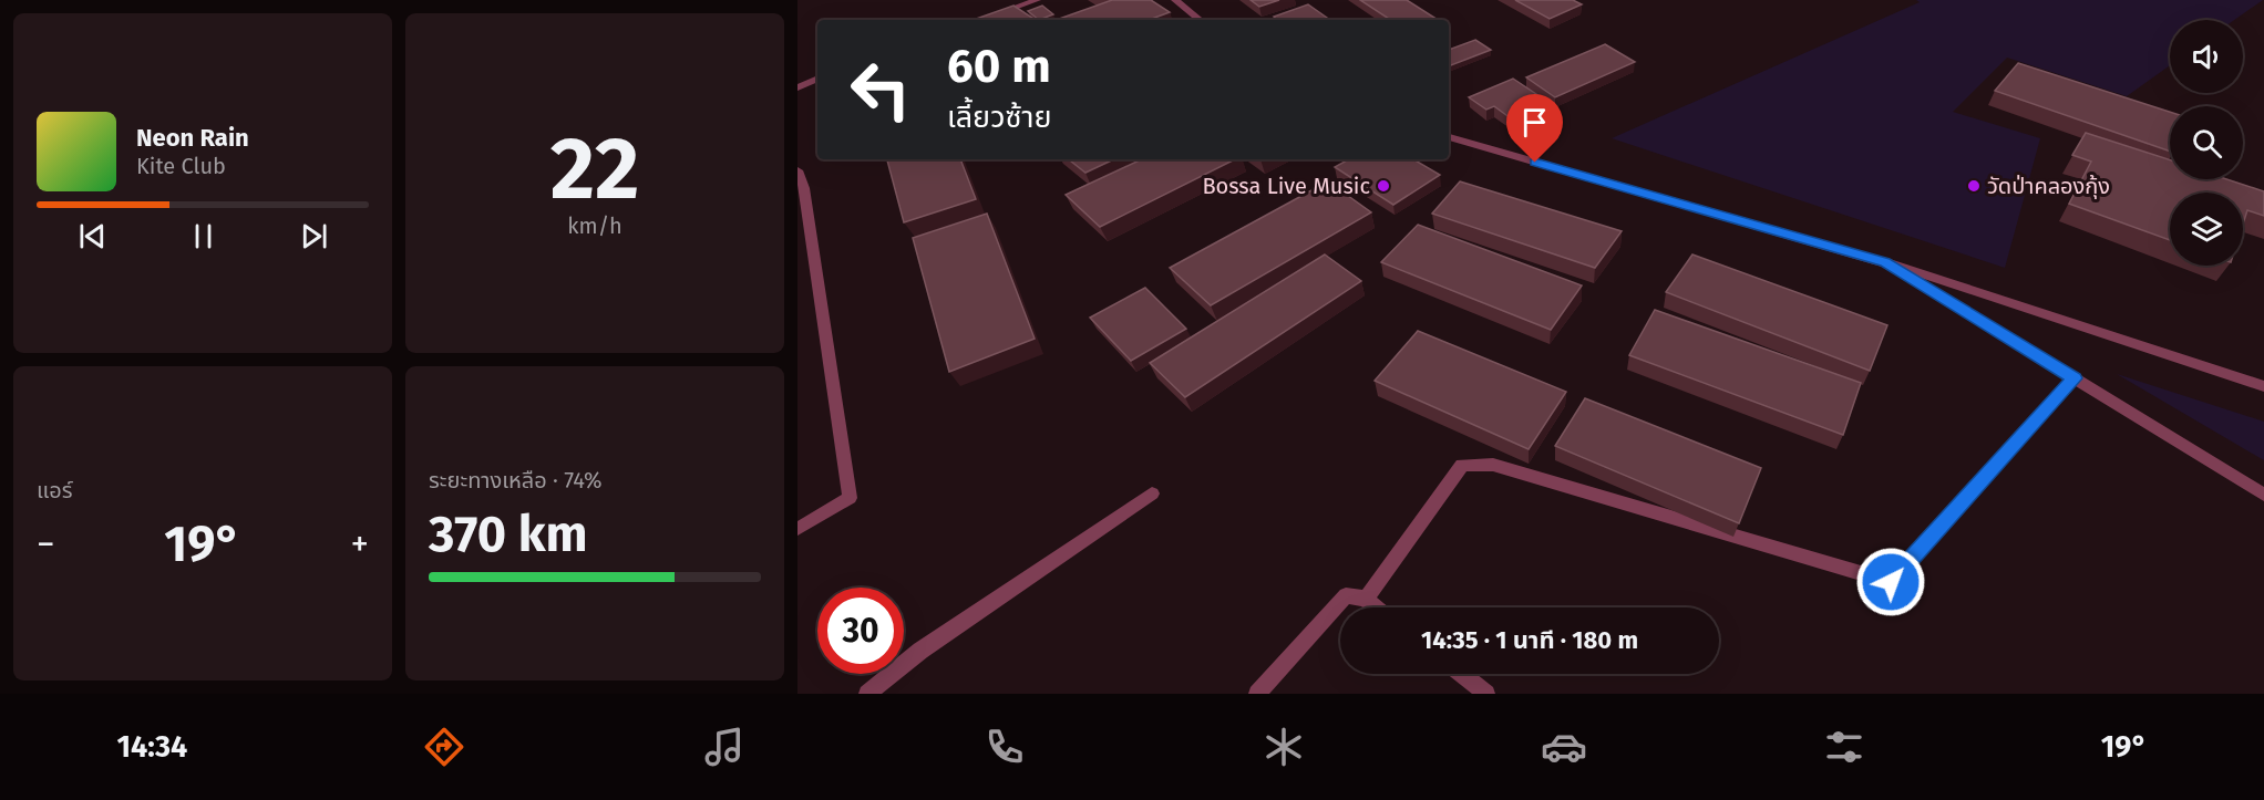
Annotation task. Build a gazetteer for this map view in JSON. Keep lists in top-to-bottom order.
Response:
{
  "places": ["Bossa Live Music", "วัดป่าคลองกุ้ง"],
  "page": {
    "tile": [
      ["22", "km/h"],
      "แอร์",
      ["ระยะทางเหลือ · 74%", "370 km"]
    ],
    "turn": ["60 m", "เลี้ยวซ้าย"],
    "song": ["Neon Rain", "Kite Club"],
    "heat": ["−", "19°", "+"],
    "limit": "30",
    "trip": "14:35 · 1 นาที · 180 m",
    "tabs": ["14:34", "19°"]
  }
}
